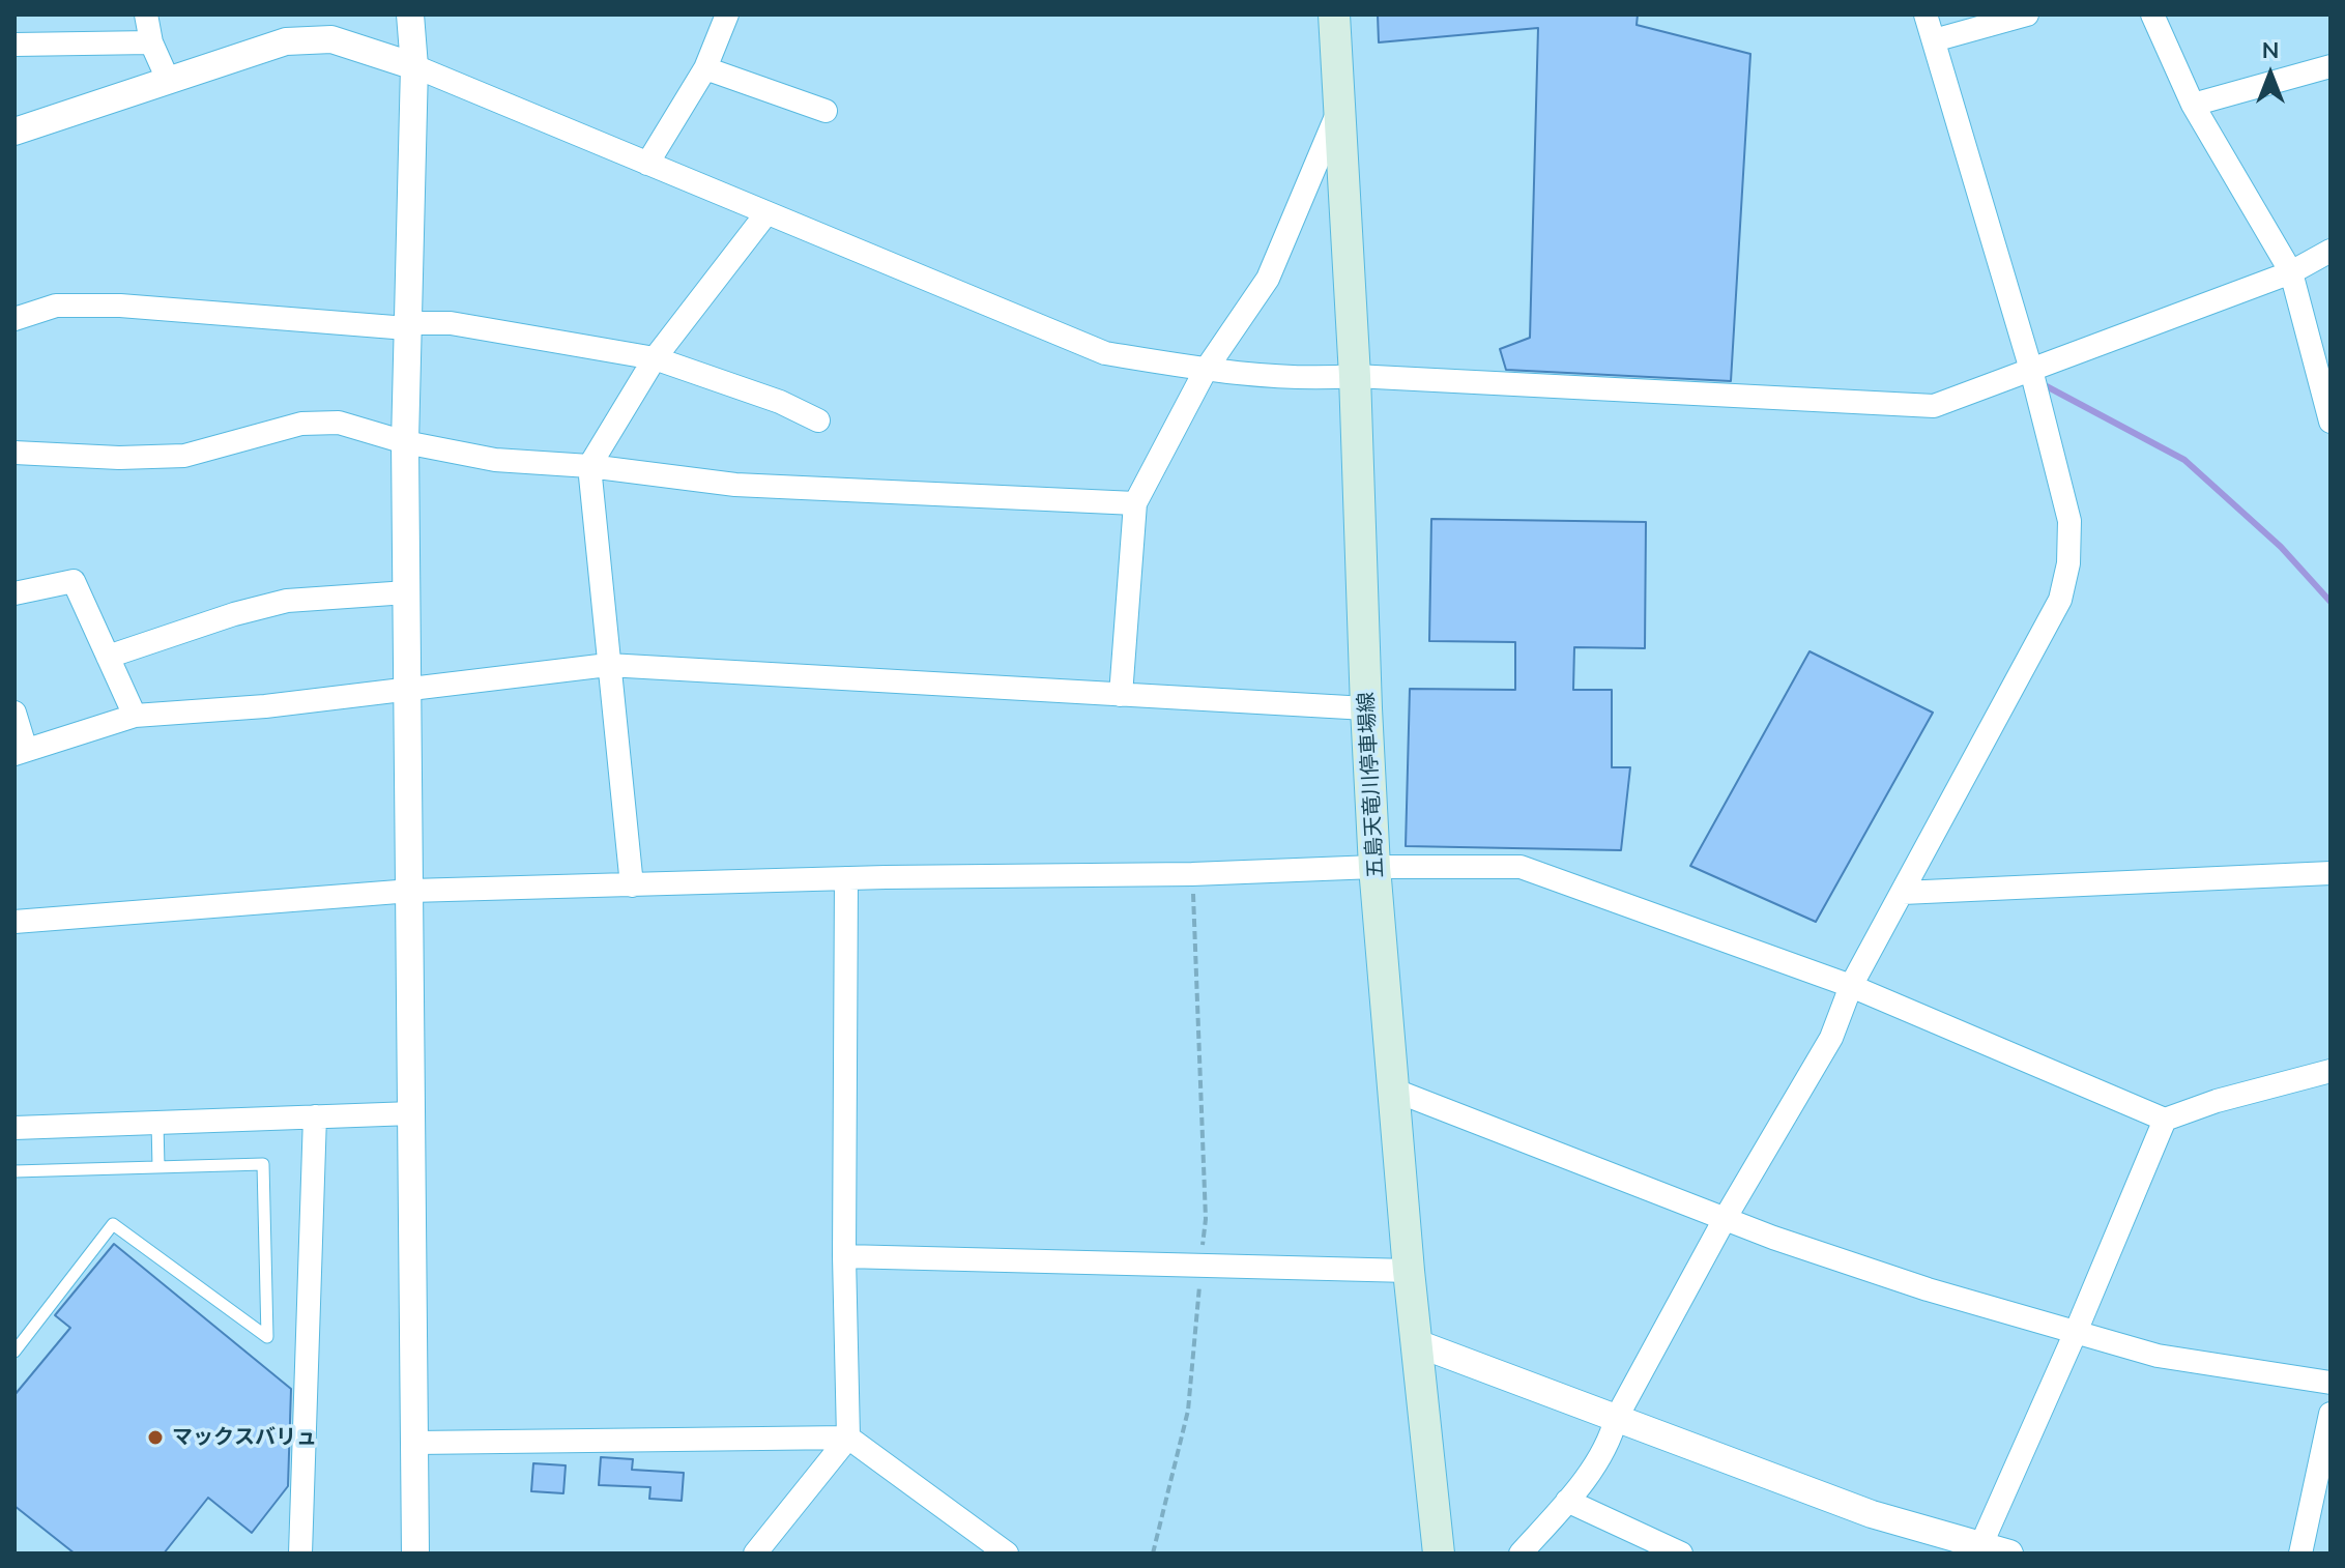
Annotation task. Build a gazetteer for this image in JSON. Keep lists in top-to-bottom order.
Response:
{
  "streets": {
    "main road": ["五島天竜川停車場線"]
  },
  "places": ["マックスバリュ"],
  "north": "top"
}
